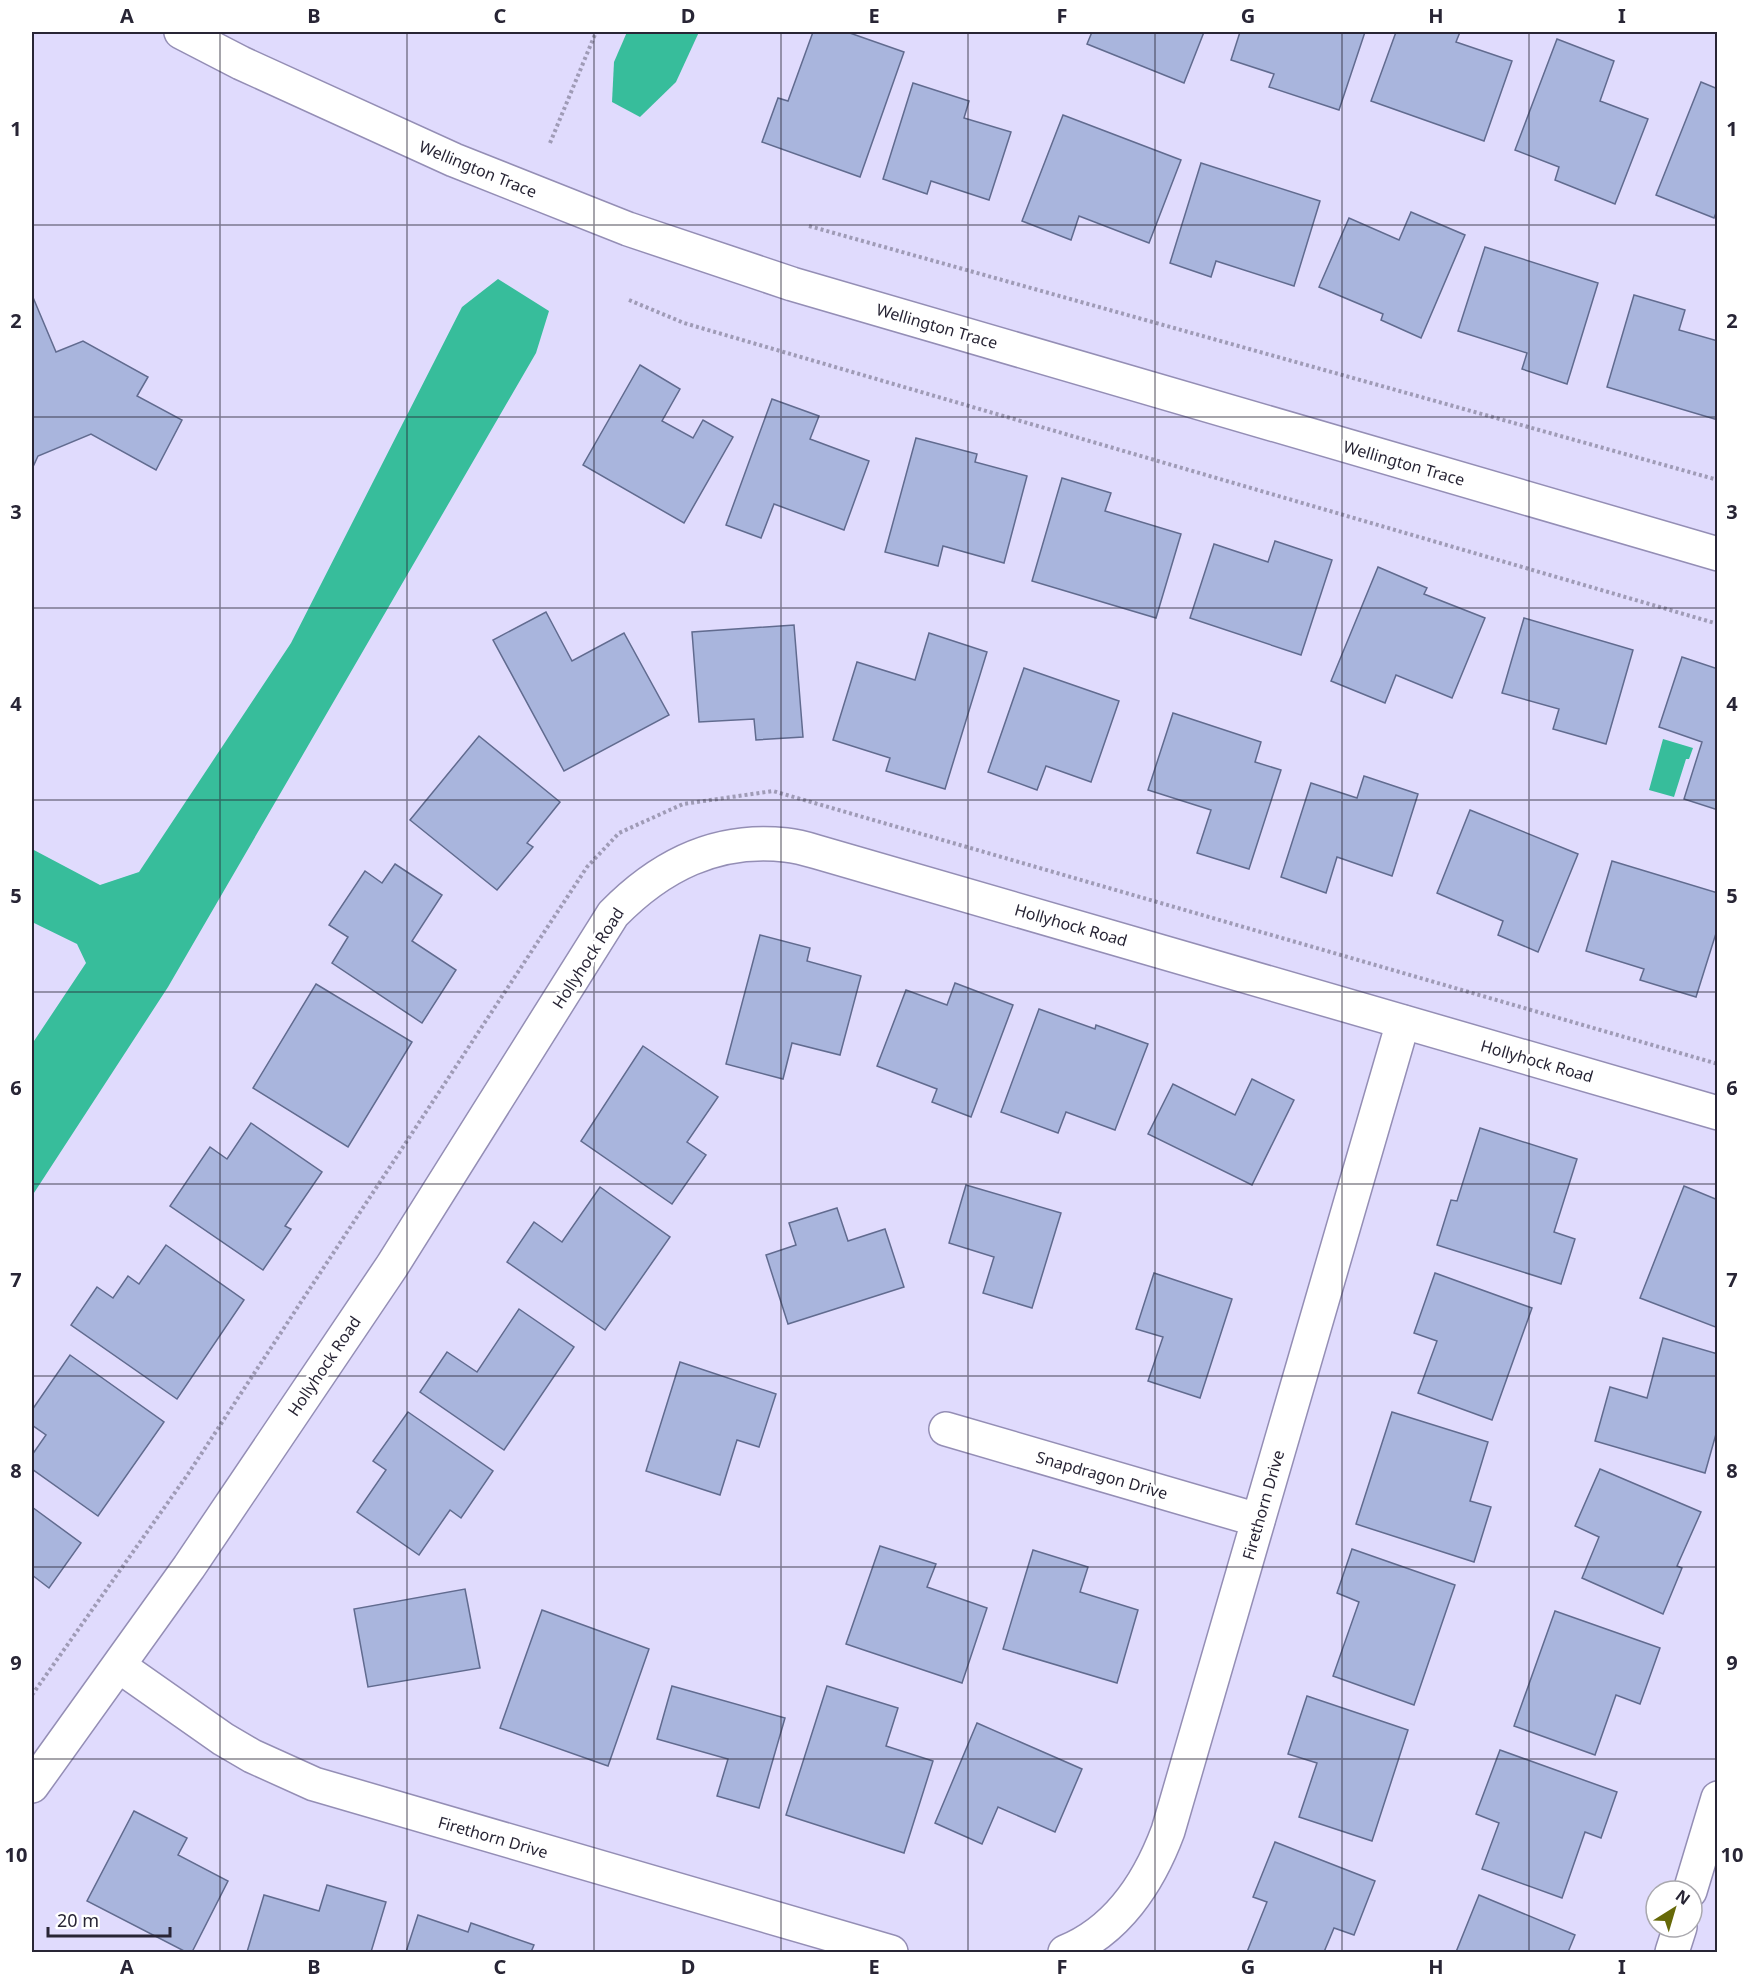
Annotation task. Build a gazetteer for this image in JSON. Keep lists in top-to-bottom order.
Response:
{
  "streets": {
    "street": [
      "Wellington Trace",
      "Hollyhock Road",
      "Snapdragon Drive",
      "Firethorn Drive"
    ]
  },
  "crossings": [
    ["Hollyhock Road", "Firethorn Drive"],
    ["Snapdragon Drive", "Firethorn Drive"]
  ],
  "scale_bar": "20 m",
  "north": "top right",
  "grid": {
    "columns": [
      "A",
      "B",
      "C",
      "D",
      "E",
      "F",
      "G",
      "H",
      "I"
    ],
    "rows": [
      "1",
      "2",
      "3",
      "4",
      "5",
      "6",
      "7",
      "8",
      "9",
      "10"
    ]
  }
}
